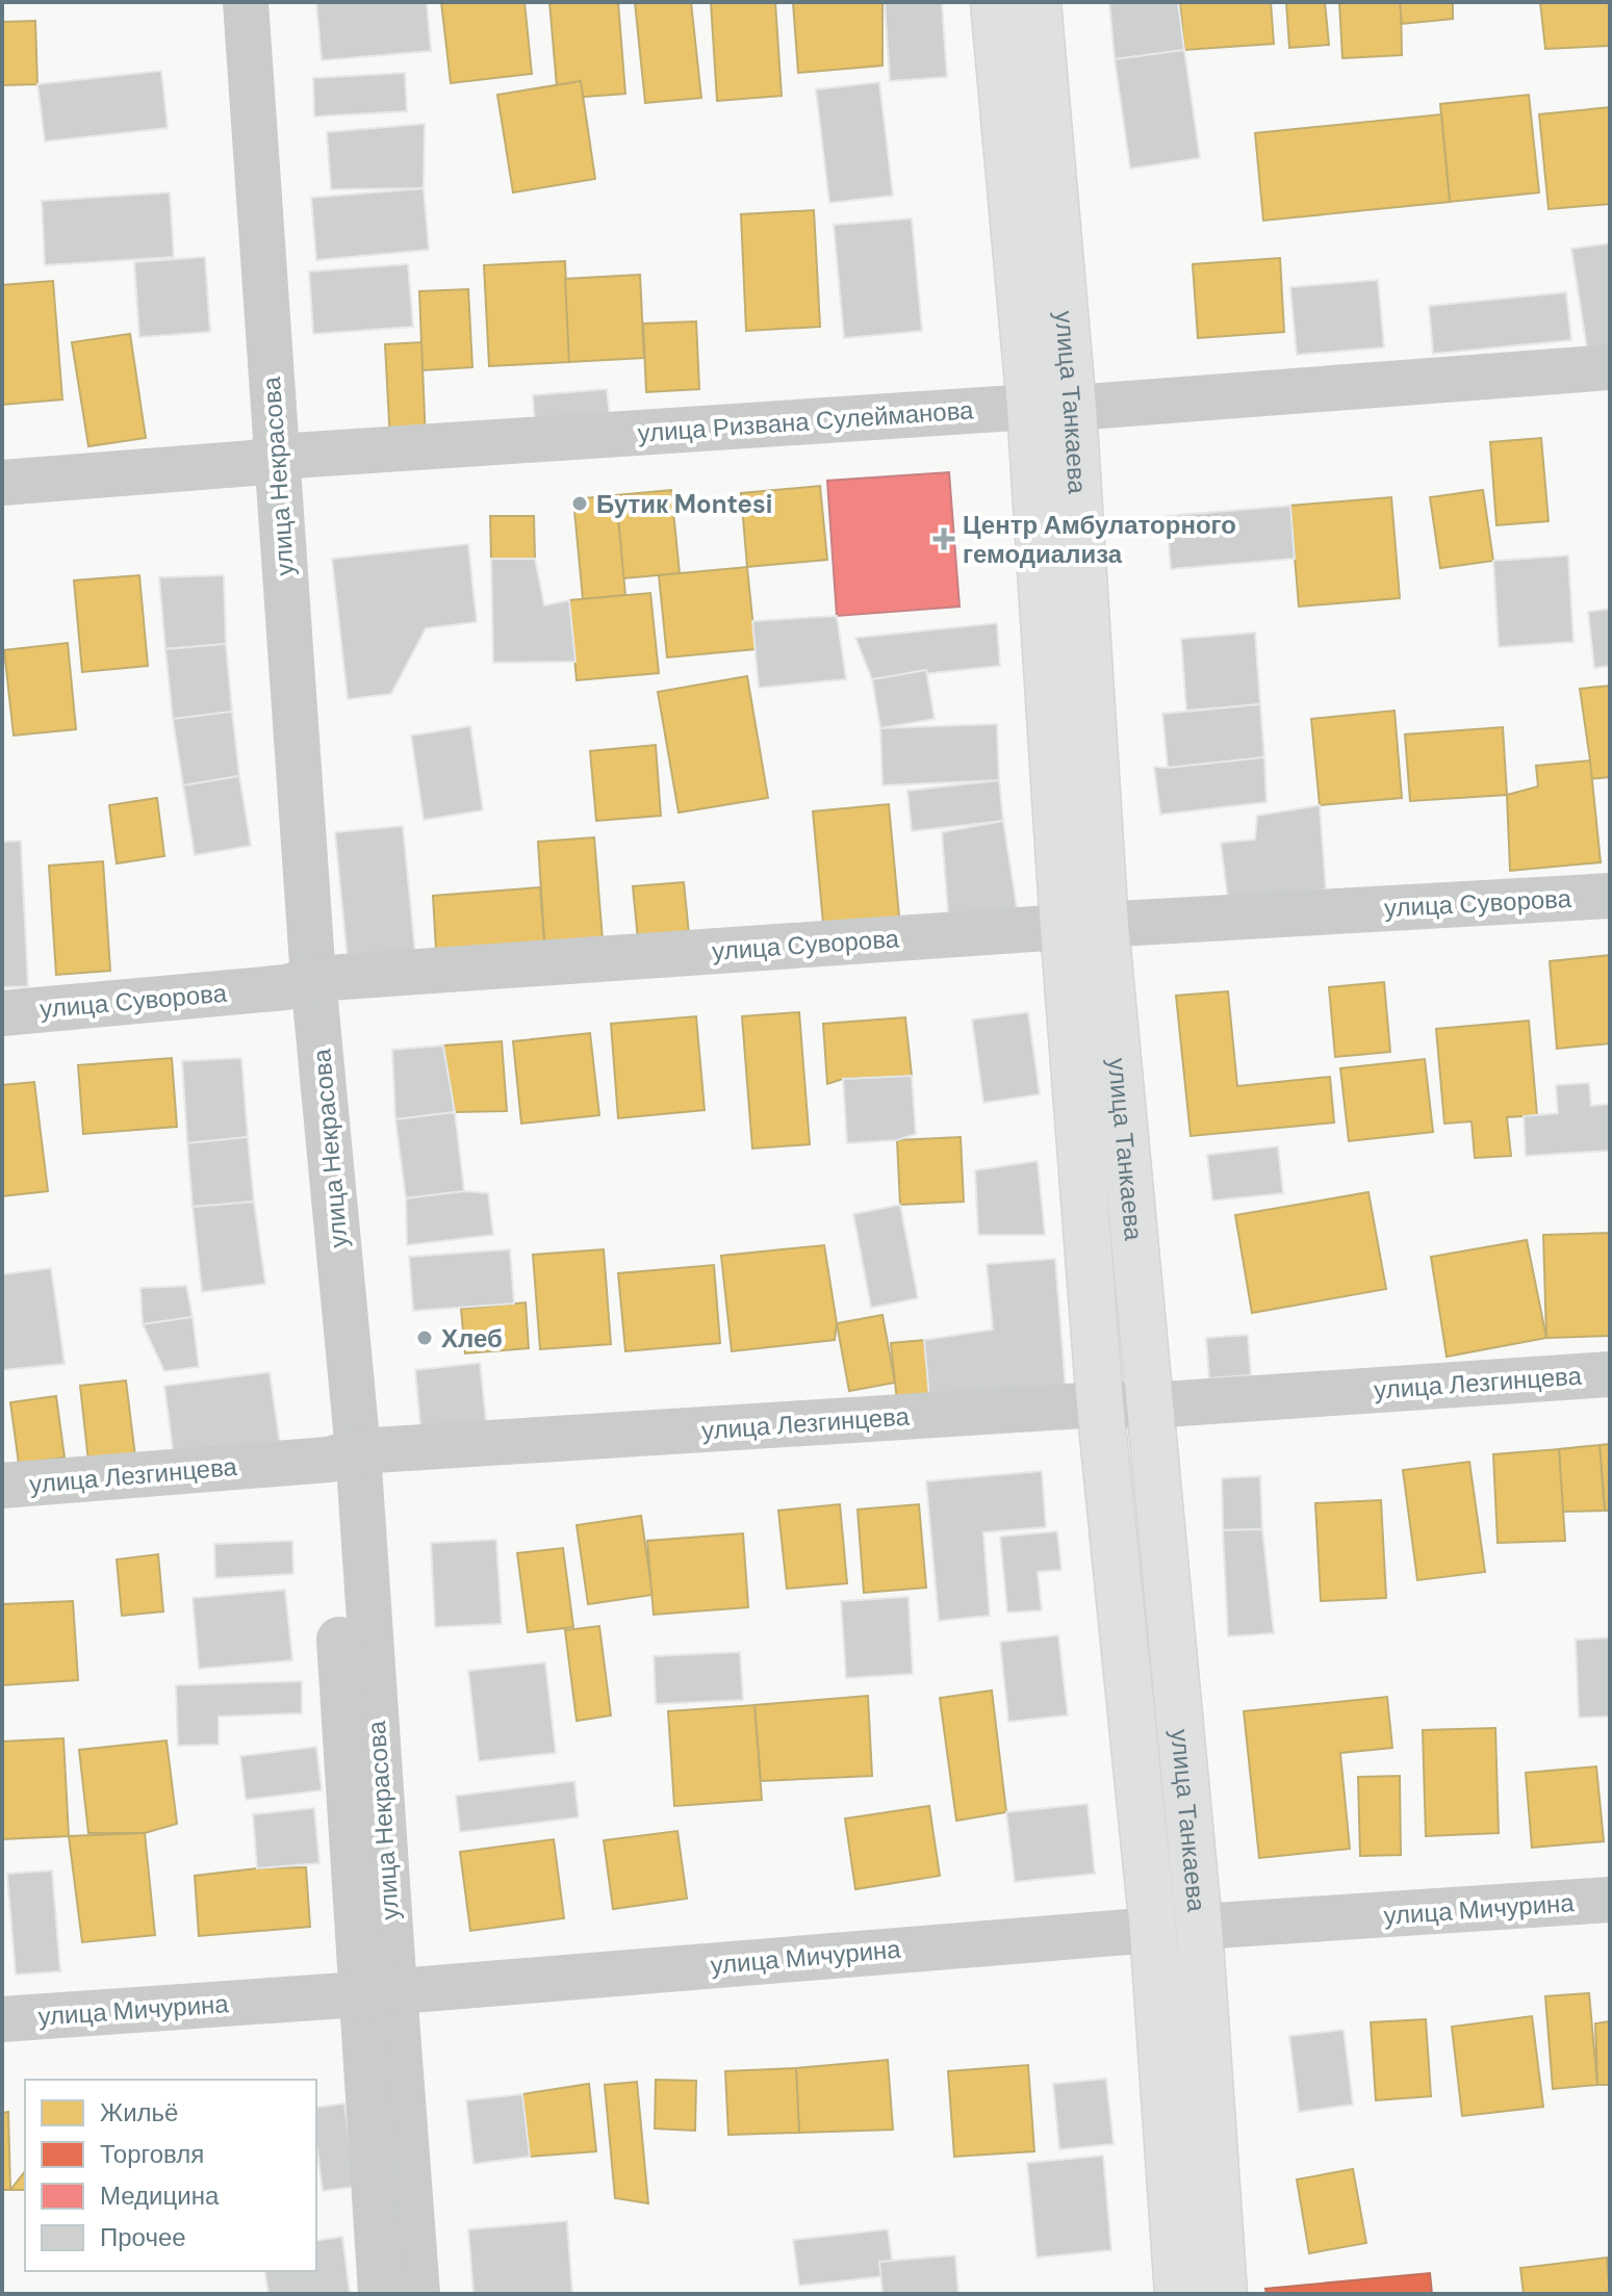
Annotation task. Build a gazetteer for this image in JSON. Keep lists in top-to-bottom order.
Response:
{
  "streets": {
    "main road": ["улица Танкаева"],
    "street": [
      "улица Ризвана Сулейманова",
      "улица Некрасова",
      "улица Суворова",
      "улица Лезгинцева",
      "улица Мичурина"
    ]
  },
  "crossings": [
    ["улица Танкаева", "улица Ризвана Сулейманова"],
    ["улица Танкаева", "улица Суворова"],
    ["улица Танкаева", "улица Лезгинцева"],
    ["улица Танкаева", "улица Мичурина"],
    ["улица Ризвана Сулейманова", "улица Некрасова"],
    ["улица Некрасова", "улица Суворова"],
    ["улица Некрасова", "улица Лезгинцева"],
    ["улица Некрасова", "улица Мичурина"]
  ],
  "places": {
    "other": ["Бутик Montesi", "Хлеб"],
    "health": ["Центр Амбулаторного гемодиализа"]
  },
  "legend": [
    "Жильё",
    "Торговля",
    "Медицина",
    "Прочее"
  ]
}
